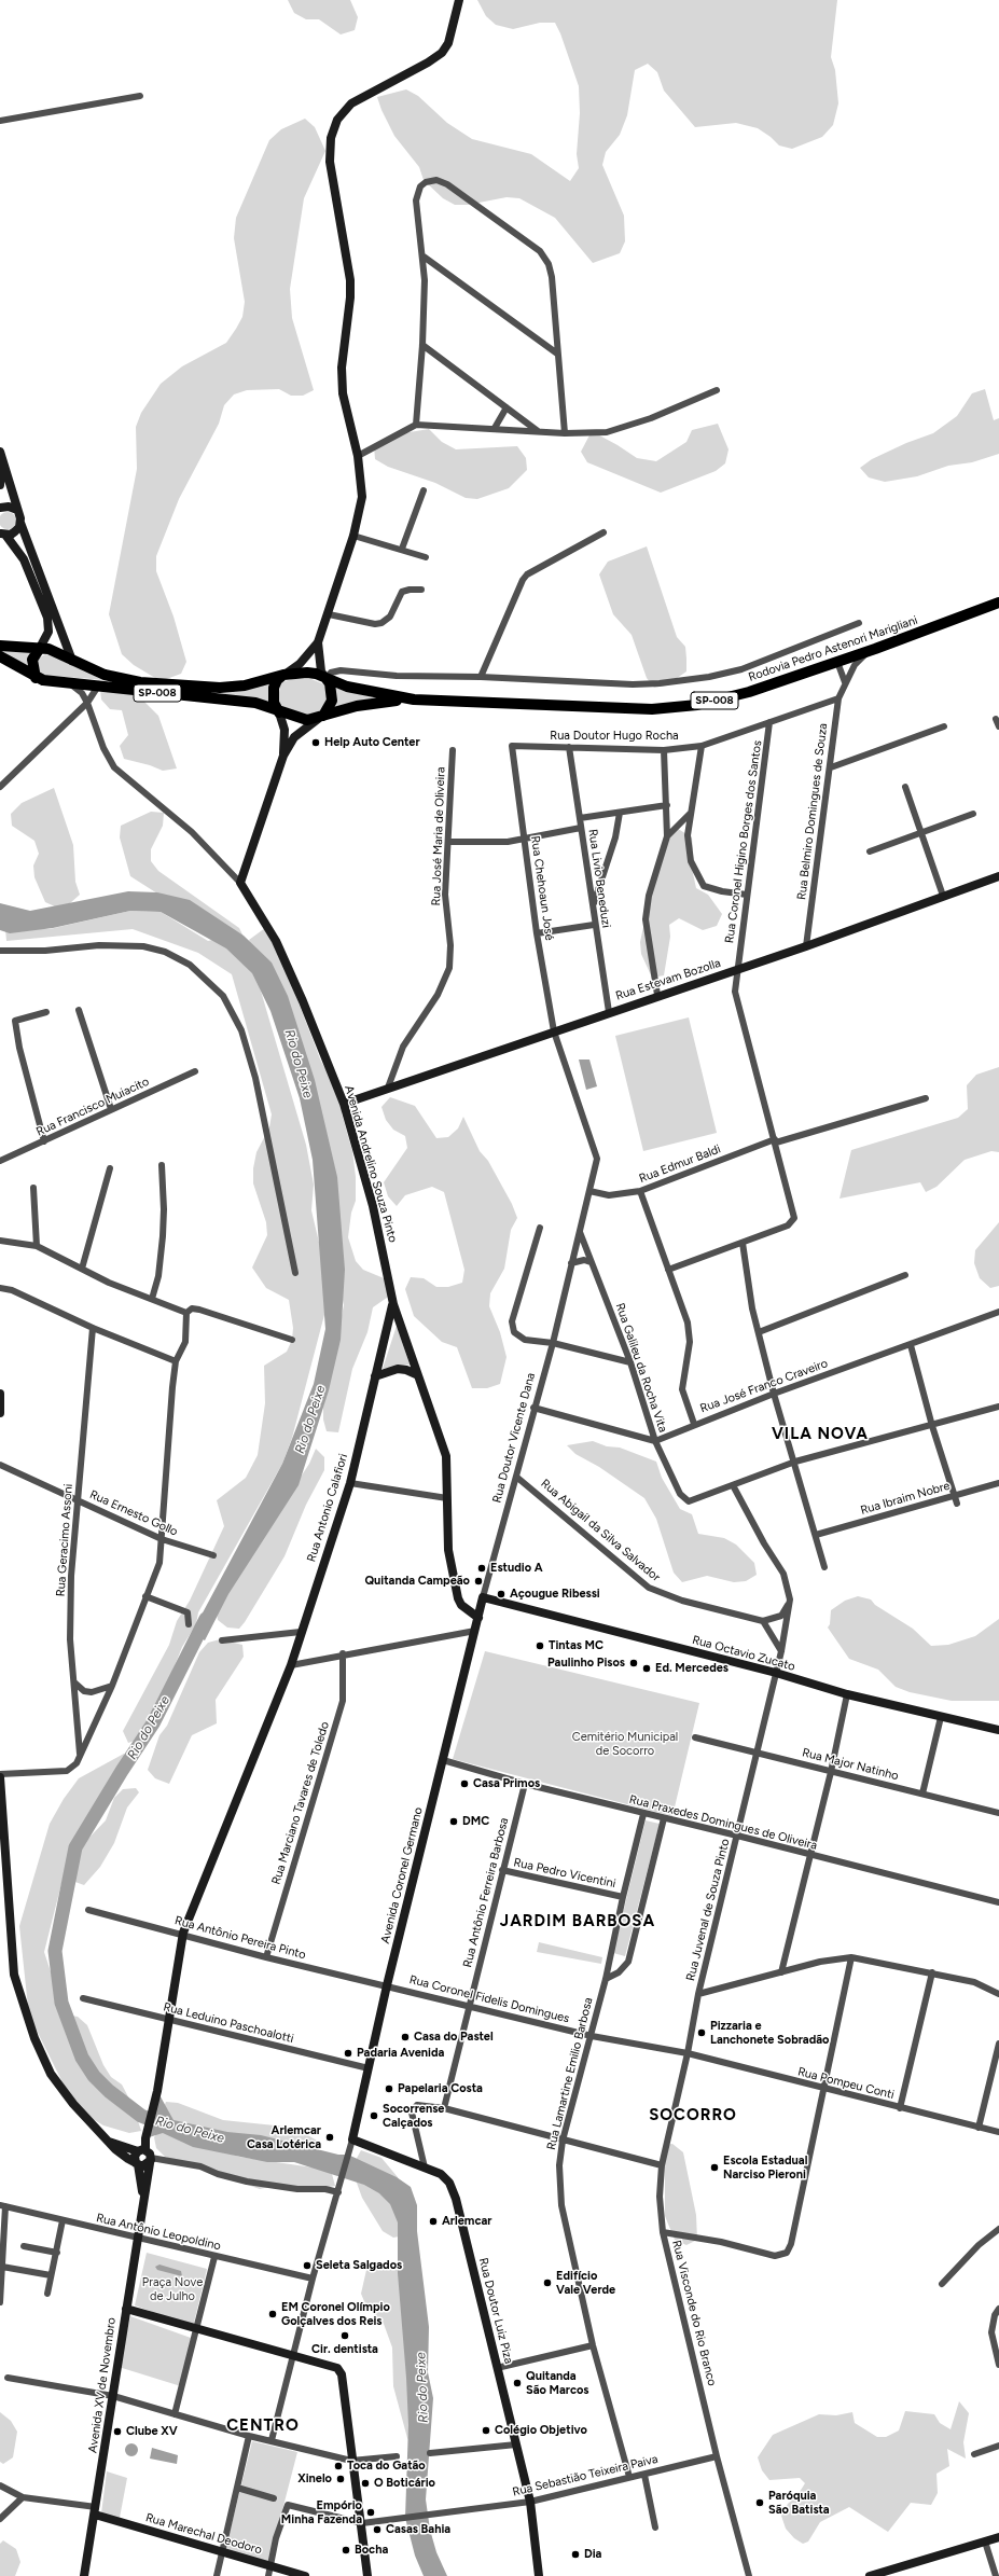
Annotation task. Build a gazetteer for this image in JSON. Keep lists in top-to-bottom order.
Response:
{
  "streets": {
    "main road": ["Rodovia Pedro Astenori Marigliani", "SP-008"],
    "street": [
      "Rua Doutor Hugo Rocha",
      "Rua Belmiro Domingues de Souza",
      "Rua José Maria de Oliveira",
      "Rua Coronel Higino Borges dos Santos",
      "Rua Livio Beneduzi",
      "Rua Chehoaun José",
      "Rua Estevam Bozolla",
      "Rua Francisco Muiacito",
      "Avenida Andrelino Souza Pinto",
      "Rua Edmur Baldi",
      "Rua Galileu da Rocha Vita",
      "Rua José Franco Craveiro",
      "Rua Doutor Vicente Dana",
      "Rua Ibraim Nobre",
      "Rua Antonio Calafiori",
      "Rua Ernesto Gollo",
      "Rua Abigail da Silva Salvador",
      "Rua Geracimo Assoni",
      "Rua Octavio Zucato",
      "Rua Major Natinho",
      "Rua Marciano Tavares de Toledo",
      "Rua Praxedes Domingues de Oliveira",
      "Rua Pedro Vicentini",
      "Avenida Coronel Germano",
      "Rua Antônio Ferreira Barbosa",
      "Rua Juvenal de Souza Pinto",
      "Rua Antônio Pereira Pinto",
      "Rua Coronel Fidelis Domingues",
      "Rua Leduino Paschoalotti",
      "Rua Lamartine Emilio Barbosa",
      "Rua Pompeu Conti",
      "Rua Antônio Leopoldino",
      "Rua Doutor Luiz Piza",
      "Rua Visconde do Rio Branco",
      "Avenida XV de Novembro",
      "Rua Sebastião Teixeira Paiva",
      "Rua Marechal Deodoro"
    ]
  },
  "crossings": [
    ["Rodovia Pedro Astenori Marigliani", "SP-008"],
    ["Rodovia Pedro Astenori Marigliani", "Rua Belmiro Domingues de Souza"],
    ["SP-008", "Avenida Andrelino Souza Pinto"],
    ["Rua Doutor Hugo Rocha", "Rua Belmiro Domingues de Souza"],
    ["Rua Doutor Hugo Rocha", "Rua Coronel Higino Borges dos Santos"],
    ["Rua Doutor Hugo Rocha", "Rua Livio Beneduzi"],
    ["Rua Doutor Hugo Rocha", "Rua Chehoaun José"],
    ["Rua Belmiro Domingues de Souza", "Rua Estevam Bozolla"],
    ["Rua José Maria de Oliveira", "Rua Estevam Bozolla"],
    ["Rua Coronel Higino Borges dos Santos", "Rua Estevam Bozolla"],
    ["Rua Coronel Higino Borges dos Santos", "Rua Edmur Baldi"],
    ["Rua Livio Beneduzi", "Rua Estevam Bozolla"],
    ["Rua Chehoaun José", "Rua Estevam Bozolla"],
    ["Rua Chehoaun José", "Rua Edmur Baldi"],
    ["Rua Chehoaun José", "Rua Doutor Vicente Dana"],
    ["Rua Estevam Bozolla", "Avenida Andrelino Souza Pinto"],
    ["Avenida Andrelino Souza Pinto", "Rua Doutor Vicente Dana"],
    ["Avenida Andrelino Souza Pinto", "Rua Antonio Calafiori"],
    ["Avenida Andrelino Souza Pinto", "Avenida Coronel Germano"],
    ["Rua Edmur Baldi", "Rua Doutor Vicente Dana"],
    ["Rua Galileu da Rocha Vita", "Rua José Franco Craveiro"],
    ["Rua Galileu da Rocha Vita", "Rua Doutor Vicente Dana"],
    ["Rua Doutor Vicente Dana", "Rua Abigail da Silva Salvador"],
    ["Rua Doutor Vicente Dana", "Rua Octavio Zucato"],
    ["Rua Doutor Vicente Dana", "Avenida Coronel Germano"],
    ["Rua Antonio Calafiori", "Rua Antônio Pereira Pinto"],
    ["Rua Antonio Calafiori", "Avenida XV de Novembro"],
    ["Rua Ernesto Gollo", "Rua Geracimo Assoni"],
    ["Rua Octavio Zucato", "Rua Juvenal de Souza Pinto"],
    ["Rua Major Natinho", "Rua Juvenal de Souza Pinto"],
    ["Rua Marciano Tavares de Toledo", "Rua Antônio Pereira Pinto"],
    ["Rua Praxedes Domingues de Oliveira", "Avenida Coronel Germano"],
    ["Rua Praxedes Domingues de Oliveira", "Rua Antônio Ferreira Barbosa"],
    ["Rua Praxedes Domingues de Oliveira", "Rua Juvenal de Souza Pinto"],
    ["Rua Praxedes Domingues de Oliveira", "Rua Lamartine Emilio Barbosa"],
    ["Rua Pedro Vicentini", "Rua Antônio Ferreira Barbosa"],
    ["Rua Pedro Vicentini", "Rua Lamartine Emilio Barbosa"],
    ["Avenida Coronel Germano", "Rua Antônio Pereira Pinto"],
    ["Avenida Coronel Germano", "Rua Coronel Fidelis Domingues"],
    ["Avenida Coronel Germano", "Rua Leduino Paschoalotti"],
    ["Avenida Coronel Germano", "Rua Doutor Luiz Piza"],
    ["Rua Antônio Ferreira Barbosa", "Rua Coronel Fidelis Domingues"],
    ["Rua Juvenal de Souza Pinto", "Rua Coronel Fidelis Domingues"],
    ["Rua Juvenal de Souza Pinto", "Rua Pompeu Conti"],
    ["Rua Juvenal de Souza Pinto", "Rua Visconde do Rio Branco"],
    ["Rua Antônio Pereira Pinto", "Rua Coronel Fidelis Domingues"],
    ["Rua Antônio Pereira Pinto", "Avenida XV de Novembro"],
    ["Rua Coronel Fidelis Domingues", "Rua Lamartine Emilio Barbosa"],
    ["Rua Coronel Fidelis Domingues", "Rua Pompeu Conti"],
    ["Rua Coronel Fidelis Domingues", "Rua Visconde do Rio Branco"],
    ["Rua Leduino Paschoalotti", "Avenida XV de Novembro"],
    ["Rua Lamartine Emilio Barbosa", "Rua Sebastião Teixeira Paiva"],
    ["Rua Pompeu Conti", "Rua Visconde do Rio Branco"],
    ["Rua Antônio Leopoldino", "Avenida XV de Novembro"],
    ["Rua Doutor Luiz Piza", "Rua Sebastião Teixeira Paiva"],
    ["Rua Visconde do Rio Branco", "Rua Sebastião Teixeira Paiva"],
    ["Avenida XV de Novembro", "Rua Marechal Deodoro"]
  ],
  "districts": [
    "VILA NOVA",
    "JARDIM BARBOSA",
    "SOCORRO",
    "CENTRO"
  ],
  "water": ["Rio do Peixe"],
  "parks": ["Cemitério Municipal de Socorro", "Praça Nove de Julho"],
  "places": [
    "Help Auto Center",
    "Estudio A",
    "Quitanda Campeão",
    "Açougue Ribessi",
    "Tintas MC",
    "Paulinho Pisos",
    "Ed. Mercedes",
    "Casa Primos",
    "DMC",
    "Pizzaria e Lanchonete Sobradão",
    "Casa do Pastel",
    "Padaria Avenida",
    "Papelaria Costa",
    "Socorrense Calçados",
    "Arlemcar Casa Lotérica",
    "Escola Estadual Narciso Pieroni",
    "Arlemcar",
    "Seleta Salgados",
    "Edifício Vale Verde",
    "EM Coronel Olímpio Golçalves dos Reis",
    "Cir. dentista",
    "Quitanda São Marcos",
    "Colégio Objetivo",
    "Clube XV",
    "Toca do Gatão",
    "Xinelo",
    "O Boticário",
    "Paróquia São Batista",
    "Empório Minha Fazenda",
    "Casas Bahia",
    "Bocha",
    "Dia"
  ]
}
